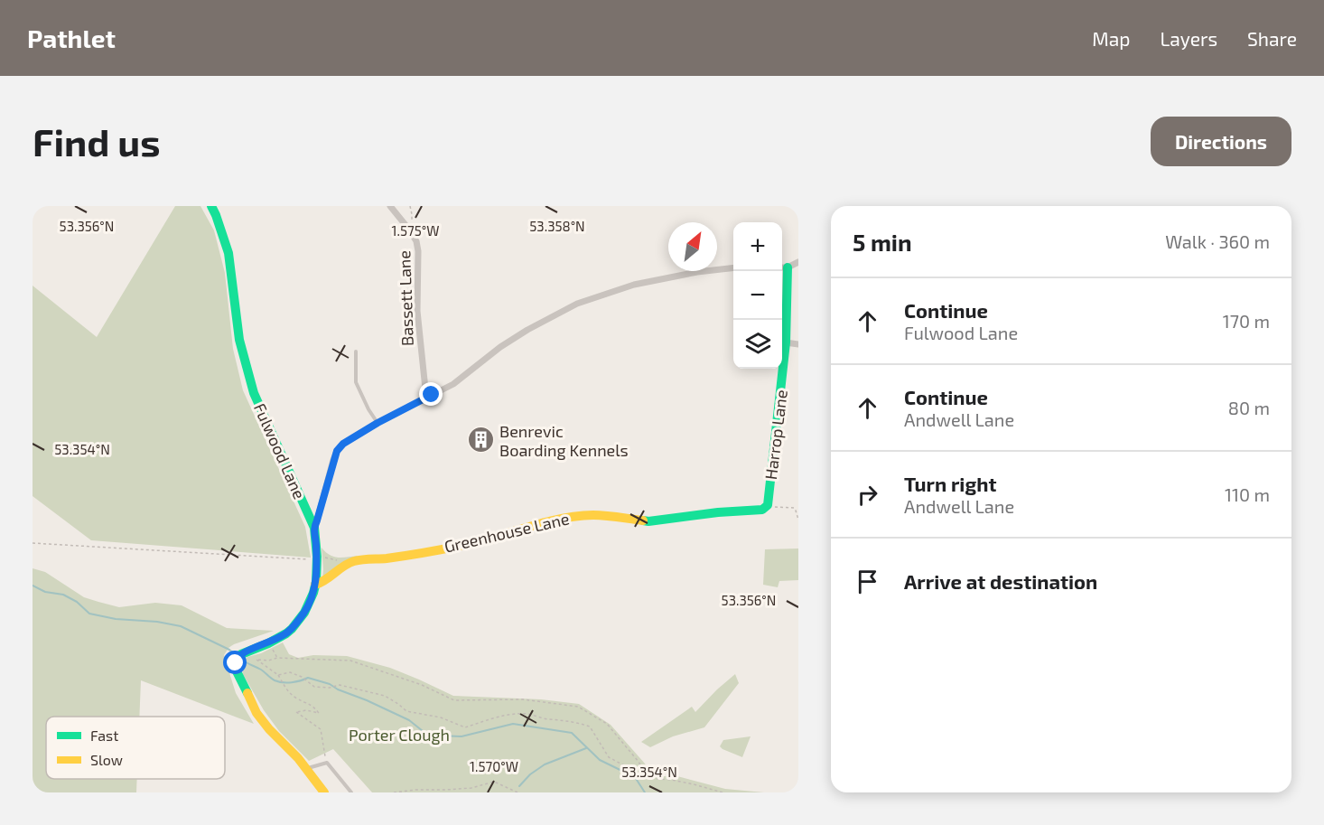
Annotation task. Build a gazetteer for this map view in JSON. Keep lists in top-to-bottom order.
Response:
{
  "streets": {
    "street": [
      "Bassett Lane",
      "Harrop Lane",
      "Fulwood Lane",
      "Greenhouse Lane"
    ]
  },
  "crossings": [
    ["Harrop Lane", "Greenhouse Lane"],
    ["Fulwood Lane", "Greenhouse Lane"]
  ],
  "parks": ["Porter Clough"],
  "places": {
    "building": ["Benrevic Boarding Kennels"]
  },
  "legend": ["Fast", "Slow"],
  "north": "top right",
  "page": {
    "header": "Pathlet",
    "nav": ["Map", "Layers", "Share"],
    "buttons": "Directions",
    "title": "Find us",
    "heading": ["5 min", "Walk · 360 m"],
    "map_buttons": ["+", "−"],
    "list": [
      ["Continue", "Fulwood Lane", "170 m"],
      ["Continue", "Andwell Lane", "80 m"],
      ["Turn right", "Andwell Lane", "110 m"],
      "Arrive at destination"
    ]
  },
  "coordinates": [
    "53.356°N",
    "53.358°N",
    "1.575°W",
    "53.354°N",
    "1.570°W"
  ]
}
